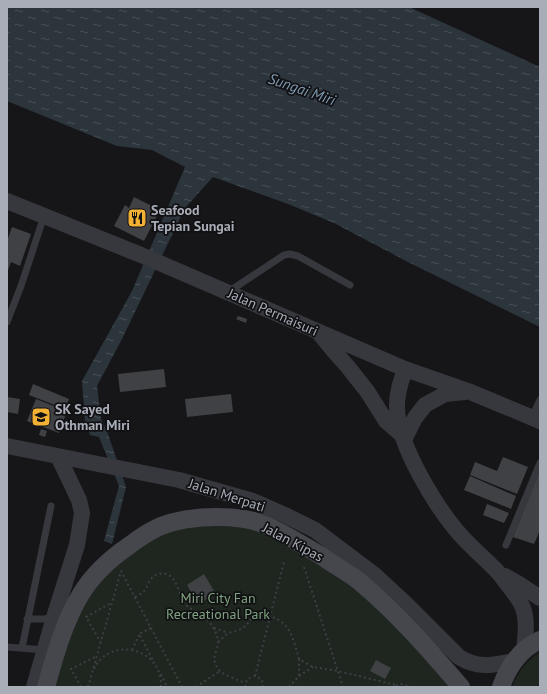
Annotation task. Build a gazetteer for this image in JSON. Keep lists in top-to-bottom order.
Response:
{
  "streets": {
    "main road": ["Jalan Kipas"],
    "street": ["Jalan Permaisuri", "Jalan Merpati"]
  },
  "water": ["Sungai Miri"],
  "parks": ["Miri City Fan Recreational Park"],
  "places": {
    "restaurant": ["Seafood Tepian Sungai"],
    "school or university": ["SK Sayed Othman Miri"]
  }
}
